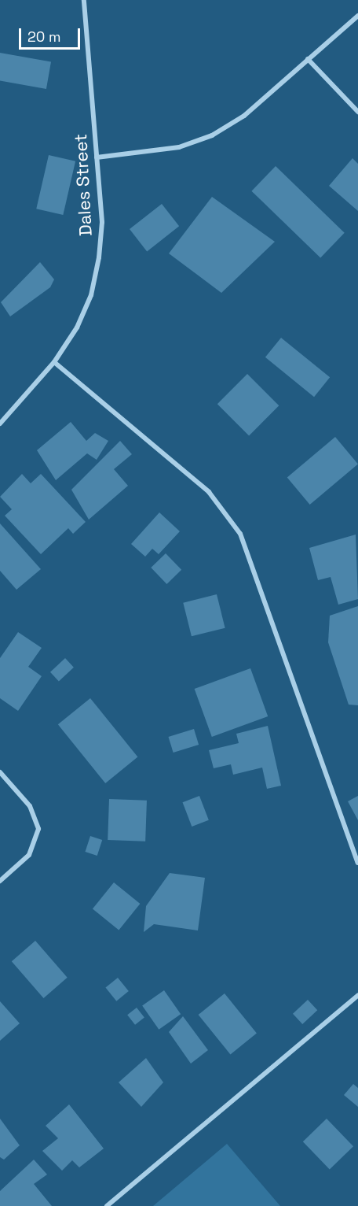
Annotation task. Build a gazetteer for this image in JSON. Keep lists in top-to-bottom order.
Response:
{
  "streets": {
    "street": ["Dales Street"]
  },
  "scale_bar": "20 m"
}
